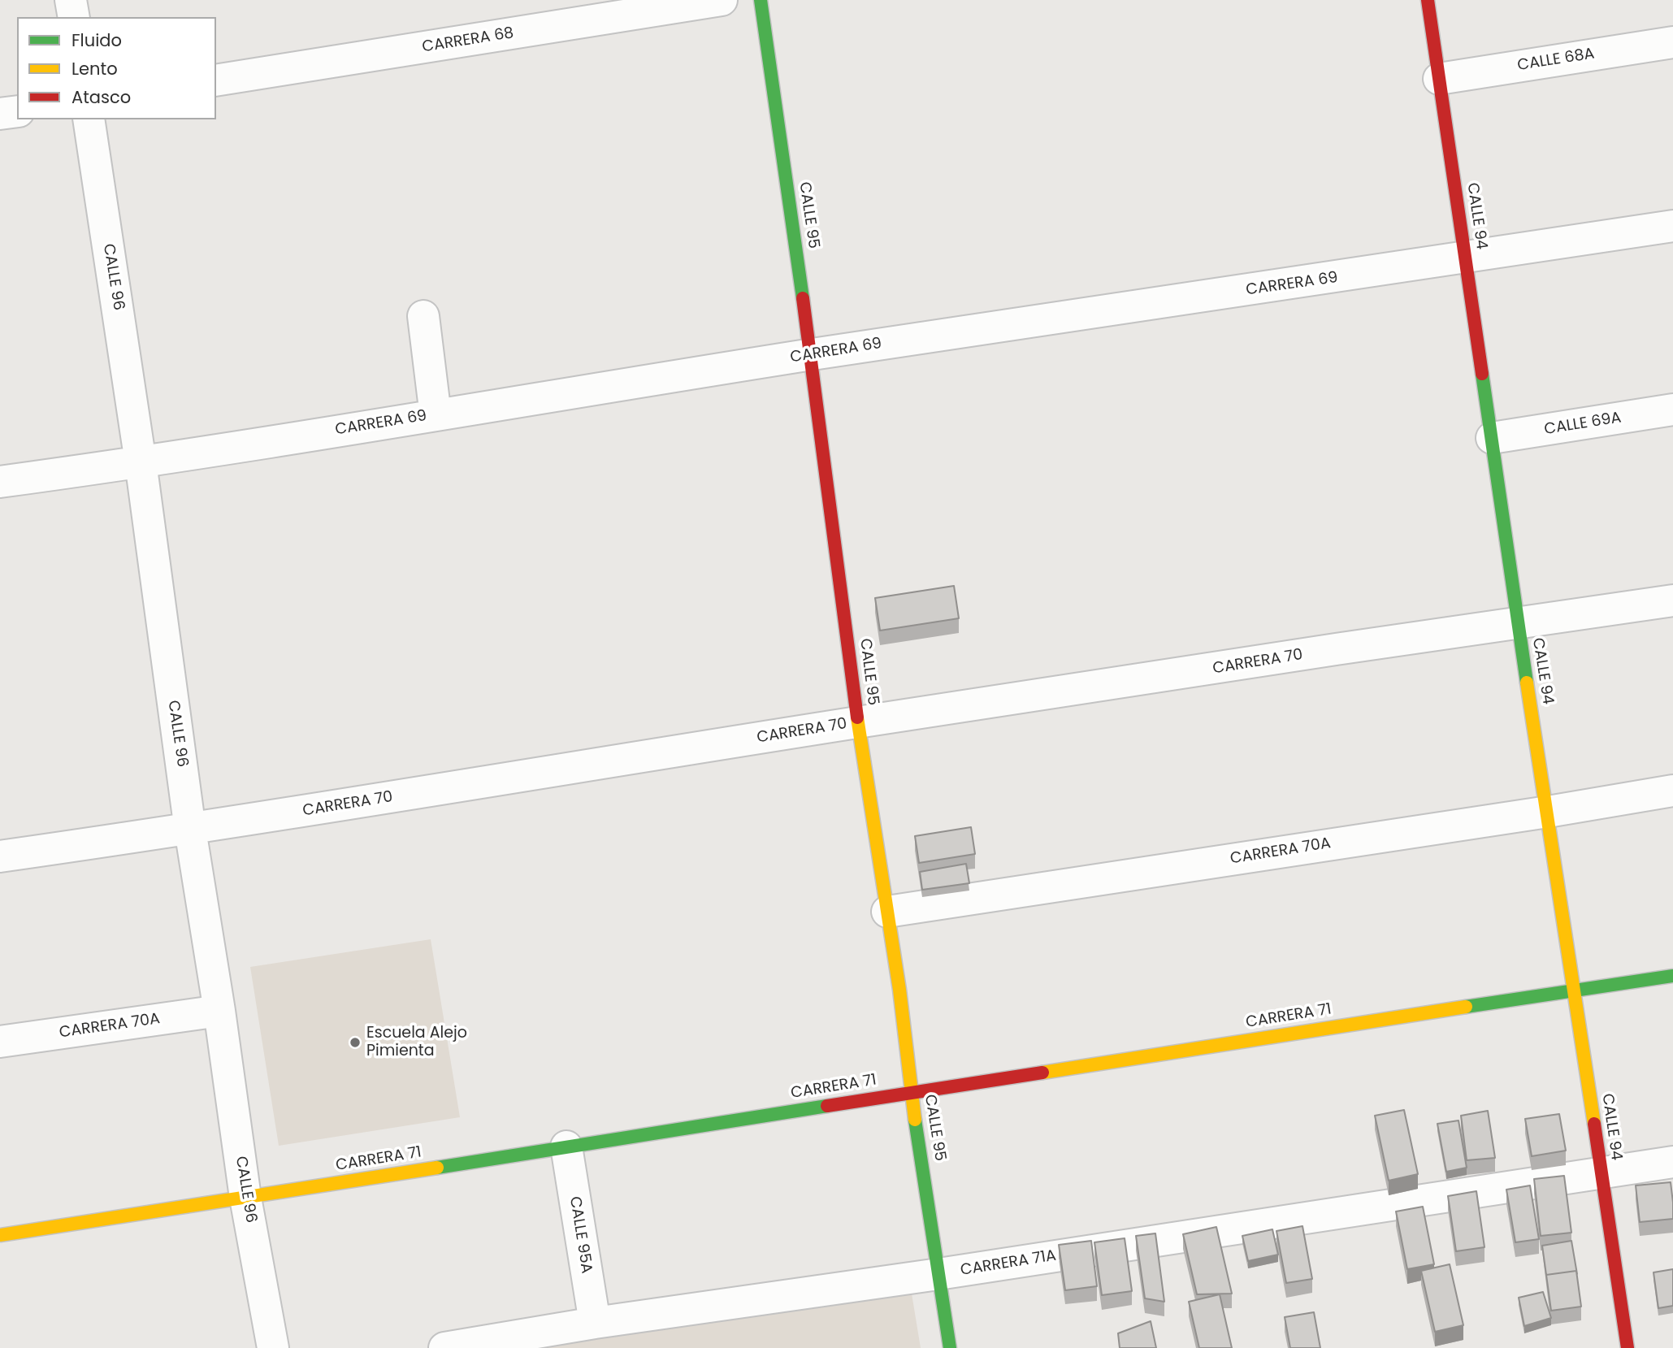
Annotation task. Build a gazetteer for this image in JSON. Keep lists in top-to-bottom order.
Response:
{
  "streets": {
    "street": [
      "CARRERA 68",
      "CALLE 68A",
      "CALLE 95",
      "CALLE 94",
      "CALLE 96",
      "CARRERA 69",
      "CALLE 69A",
      "CARRERA 70",
      "CARRERA 70A",
      "CARRERA 71",
      "CALLE 95A",
      "CARRERA 71A"
    ]
  },
  "crossings": [
    ["CALLE 68A", "CALLE 94"],
    ["CALLE 95", "CARRERA 69"],
    ["CALLE 95", "CARRERA 70"],
    ["CALLE 95", "CARRERA 70A"],
    ["CALLE 95", "CARRERA 71"],
    ["CALLE 95", "CARRERA 71A"],
    ["CALLE 94", "CARRERA 69"],
    ["CALLE 94", "CALLE 69A"],
    ["CALLE 94", "CARRERA 70"],
    ["CALLE 94", "CARRERA 70A"],
    ["CALLE 94", "CARRERA 71"],
    ["CALLE 94", "CARRERA 71A"],
    ["CALLE 96", "CARRERA 69"],
    ["CALLE 96", "CARRERA 70"],
    ["CALLE 96", "CARRERA 70A"],
    ["CALLE 96", "CARRERA 71"],
    ["CARRERA 71", "CALLE 95A"],
    ["CALLE 95A", "CARRERA 71A"]
  ],
  "places": ["Escuela Alejo Pimienta"],
  "legend": ["Fluido", "Lento", "Atasco"]
}
